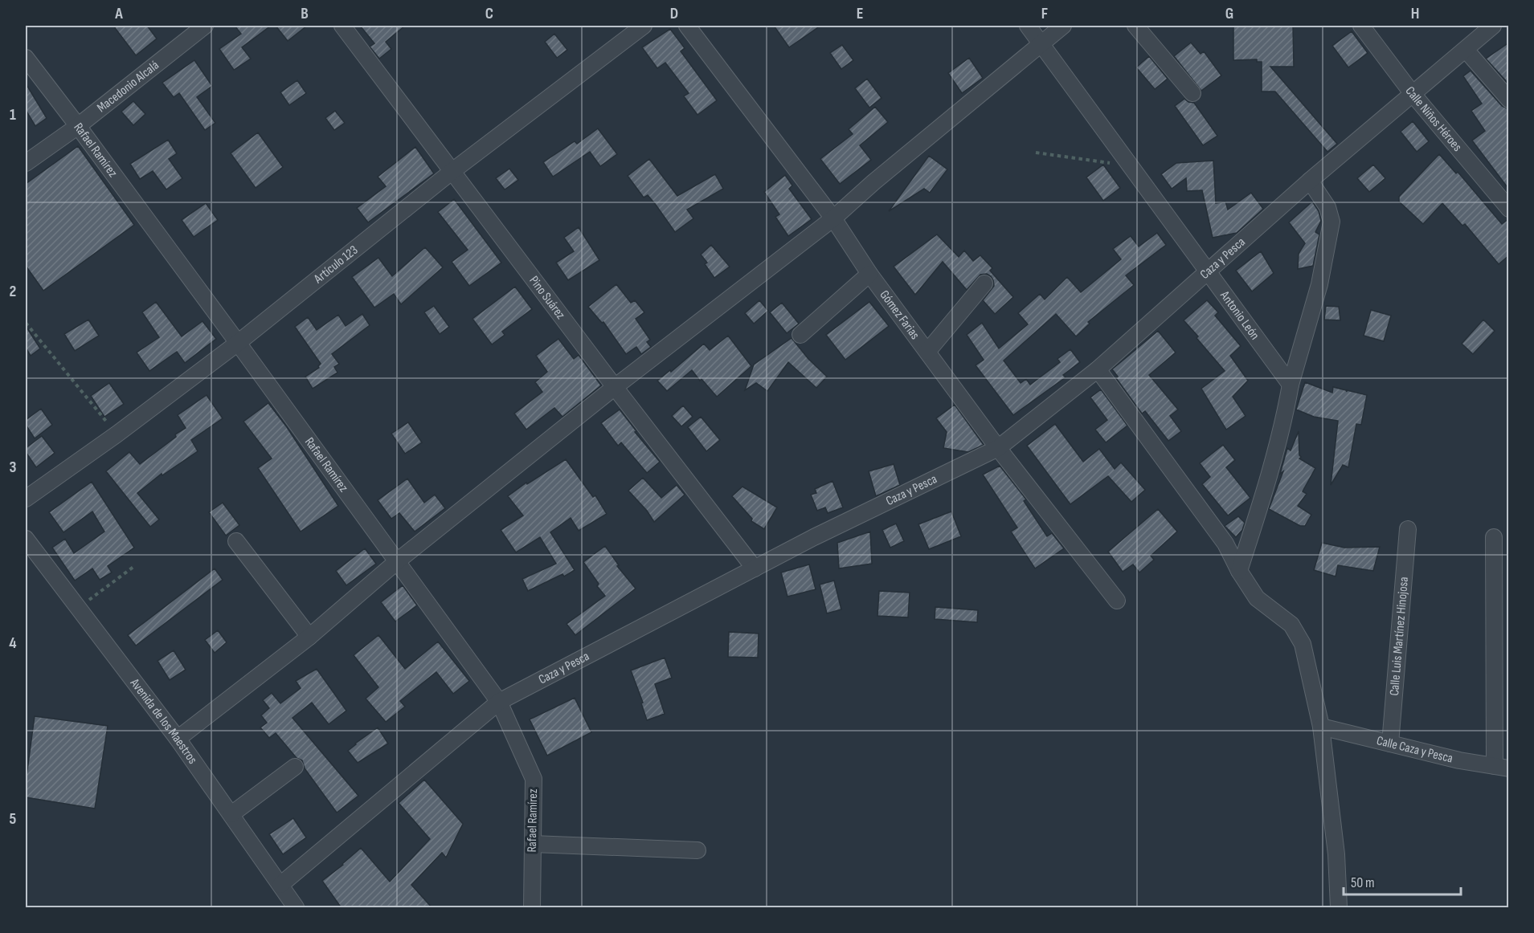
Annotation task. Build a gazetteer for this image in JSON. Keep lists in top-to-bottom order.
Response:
{
  "streets": {
    "street": [
      "Macedonio Alcalá",
      "Calle Niños Héroes",
      "Rafael Ramírez",
      "Caza y Pesca",
      "Artículo 123",
      "Pino Suárez",
      "Gómez Farias",
      "Antonio León",
      "Calle Luis Martínez Hinojosa",
      "Avenida de los Maestros",
      "Calle Caza y Pesca"
    ]
  },
  "crossings": [
    ["Macedonio Alcalá", "Rafael Ramírez"],
    ["Calle Niños Héroes", "Caza y Pesca"],
    ["Rafael Ramírez", "Caza y Pesca"],
    ["Rafael Ramírez", "Artículo 123"],
    ["Caza y Pesca", "Pino Suárez"],
    ["Caza y Pesca", "Gómez Farias"],
    ["Caza y Pesca", "Antonio León"],
    ["Caza y Pesca", "Avenida de los Maestros"],
    ["Artículo 123", "Pino Suárez"],
    ["Calle Luis Martínez Hinojosa", "Calle Caza y Pesca"]
  ],
  "scale_bar": "50 m",
  "grid": {
    "columns": [
      "A",
      "B",
      "C",
      "D",
      "E",
      "F",
      "G",
      "H"
    ],
    "rows": [
      "1",
      "2",
      "3",
      "4",
      "5"
    ]
  }
}
